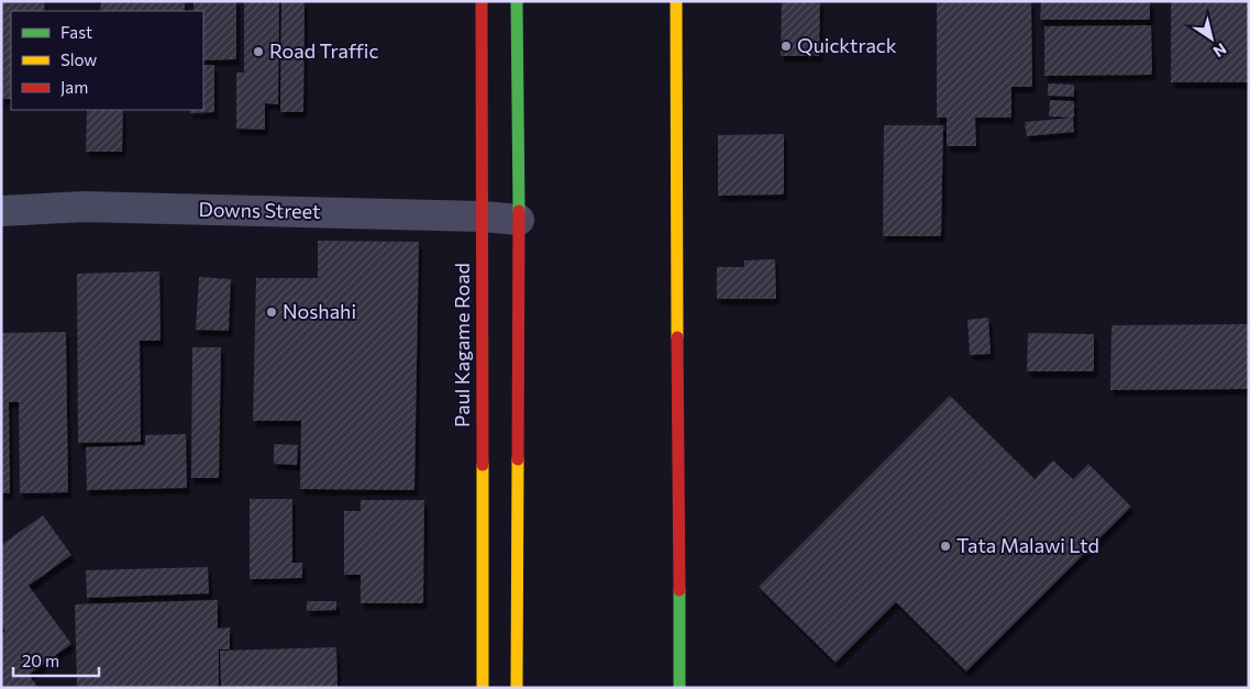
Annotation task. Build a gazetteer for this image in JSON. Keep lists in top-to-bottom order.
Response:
{
  "streets": {
    "main road": ["Paul Kagame Road"],
    "street": ["Downs Street"]
  },
  "crossings": [
    ["Downs Street", "Paul Kagame Road"]
  ],
  "places": [
    "Quicktrack",
    "Road Traffic",
    "Noshahi",
    "Tata Malawi Ltd"
  ],
  "legend": ["Fast", "Slow", "Jam"],
  "scale_bar": "20 m",
  "north": "bottom right"
}
